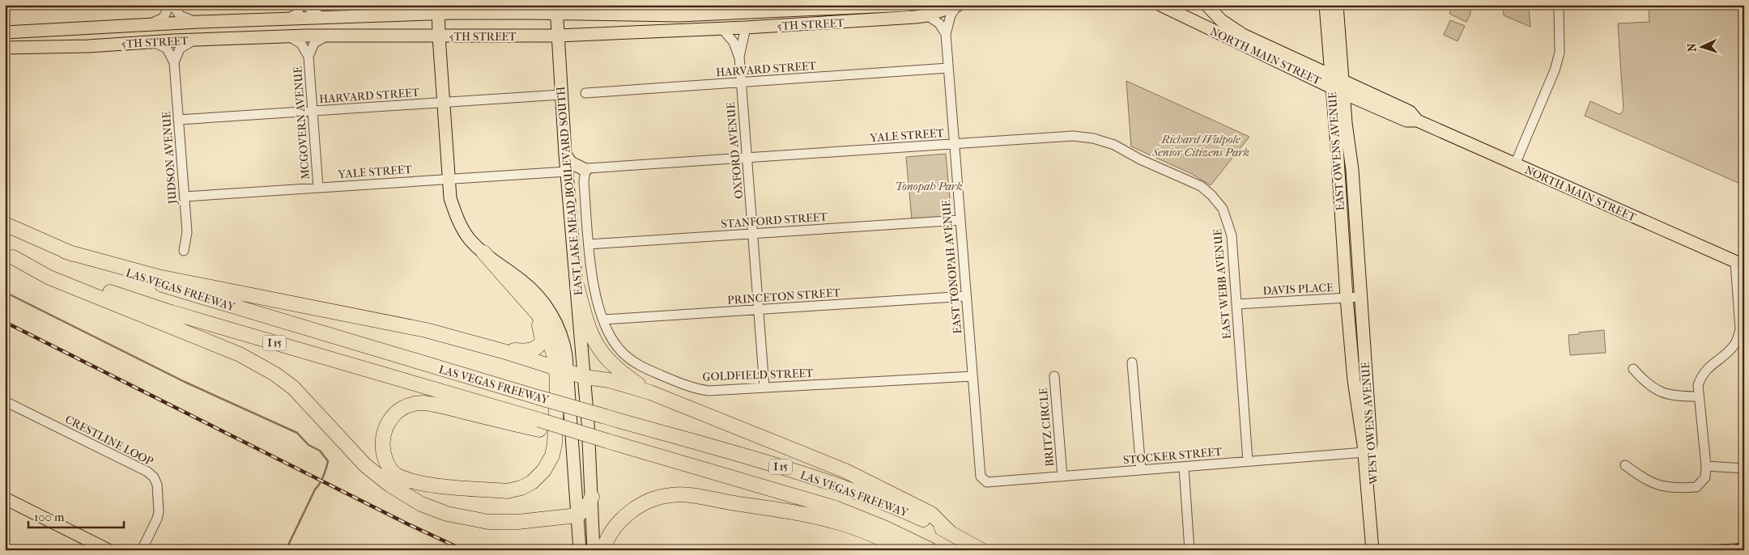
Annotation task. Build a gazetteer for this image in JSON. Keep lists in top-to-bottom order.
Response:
{
  "streets": {
    "highway": ["LAS VEGAS FREEWAY", "I 15"],
    "main road": [
      "5TH STREET",
      "NORTH MAIN STREET",
      "EAST OWENS AVENUE",
      "EAST LAKE MEAD BOULEVARD SOUTH",
      "WEST OWENS AVENUE"
    ],
    "street": [
      "HARVARD STREET",
      "MCGOVERN AVENUE",
      "YALE STREET",
      "OXFORD AVENUE",
      "JUDSON AVENUE",
      "STANFORD STREET",
      "EAST TONOPAH AVENUE",
      "EAST WEBB AVENUE",
      "DAVIS PLACE",
      "PRINCETON STREET",
      "GOLDFIELD STREET",
      "BRITZ CIRCLE",
      "CRESTLINE LOOP",
      "STOCKER STREET"
    ]
  },
  "crossings": [
    ["5TH STREET", "MCGOVERN AVENUE"],
    ["5TH STREET", "OXFORD AVENUE"],
    ["5TH STREET", "JUDSON AVENUE"],
    ["5TH STREET", "EAST LAKE MEAD BOULEVARD SOUTH"],
    ["5TH STREET", "EAST TONOPAH AVENUE"],
    ["NORTH MAIN STREET", "EAST OWENS AVENUE"],
    ["HARVARD STREET", "MCGOVERN AVENUE"],
    ["HARVARD STREET", "OXFORD AVENUE"],
    ["HARVARD STREET", "JUDSON AVENUE"],
    ["HARVARD STREET", "EAST LAKE MEAD BOULEVARD SOUTH"],
    ["HARVARD STREET", "EAST TONOPAH AVENUE"],
    ["MCGOVERN AVENUE", "YALE STREET"],
    ["YALE STREET", "OXFORD AVENUE"],
    ["YALE STREET", "JUDSON AVENUE"],
    ["YALE STREET", "EAST LAKE MEAD BOULEVARD SOUTH"],
    ["YALE STREET", "EAST TONOPAH AVENUE"],
    ["YALE STREET", "EAST WEBB AVENUE"],
    ["YALE STREET", "GOLDFIELD STREET"],
    ["OXFORD AVENUE", "STANFORD STREET"],
    ["OXFORD AVENUE", "PRINCETON STREET"],
    ["OXFORD AVENUE", "GOLDFIELD STREET"],
    ["EAST OWENS AVENUE", "DAVIS PLACE"],
    ["EAST OWENS AVENUE", "WEST OWENS AVENUE"],
    ["STANFORD STREET", "EAST TONOPAH AVENUE"],
    ["STANFORD STREET", "GOLDFIELD STREET"],
    ["EAST TONOPAH AVENUE", "PRINCETON STREET"],
    ["EAST TONOPAH AVENUE", "GOLDFIELD STREET"],
    ["EAST TONOPAH AVENUE", "STOCKER STREET"],
    ["EAST WEBB AVENUE", "DAVIS PLACE"],
    ["EAST WEBB AVENUE", "STOCKER STREET"],
    ["DAVIS PLACE", "WEST OWENS AVENUE"],
    ["PRINCETON STREET", "GOLDFIELD STREET"],
    ["WEST OWENS AVENUE", "STOCKER STREET"],
    ["BRITZ CIRCLE", "STOCKER STREET"]
  ],
  "parks": ["Richard Walpole Senior Citizens Park", "Tonopah Park"],
  "scale_bar": "100 m",
  "north": "left"
}
